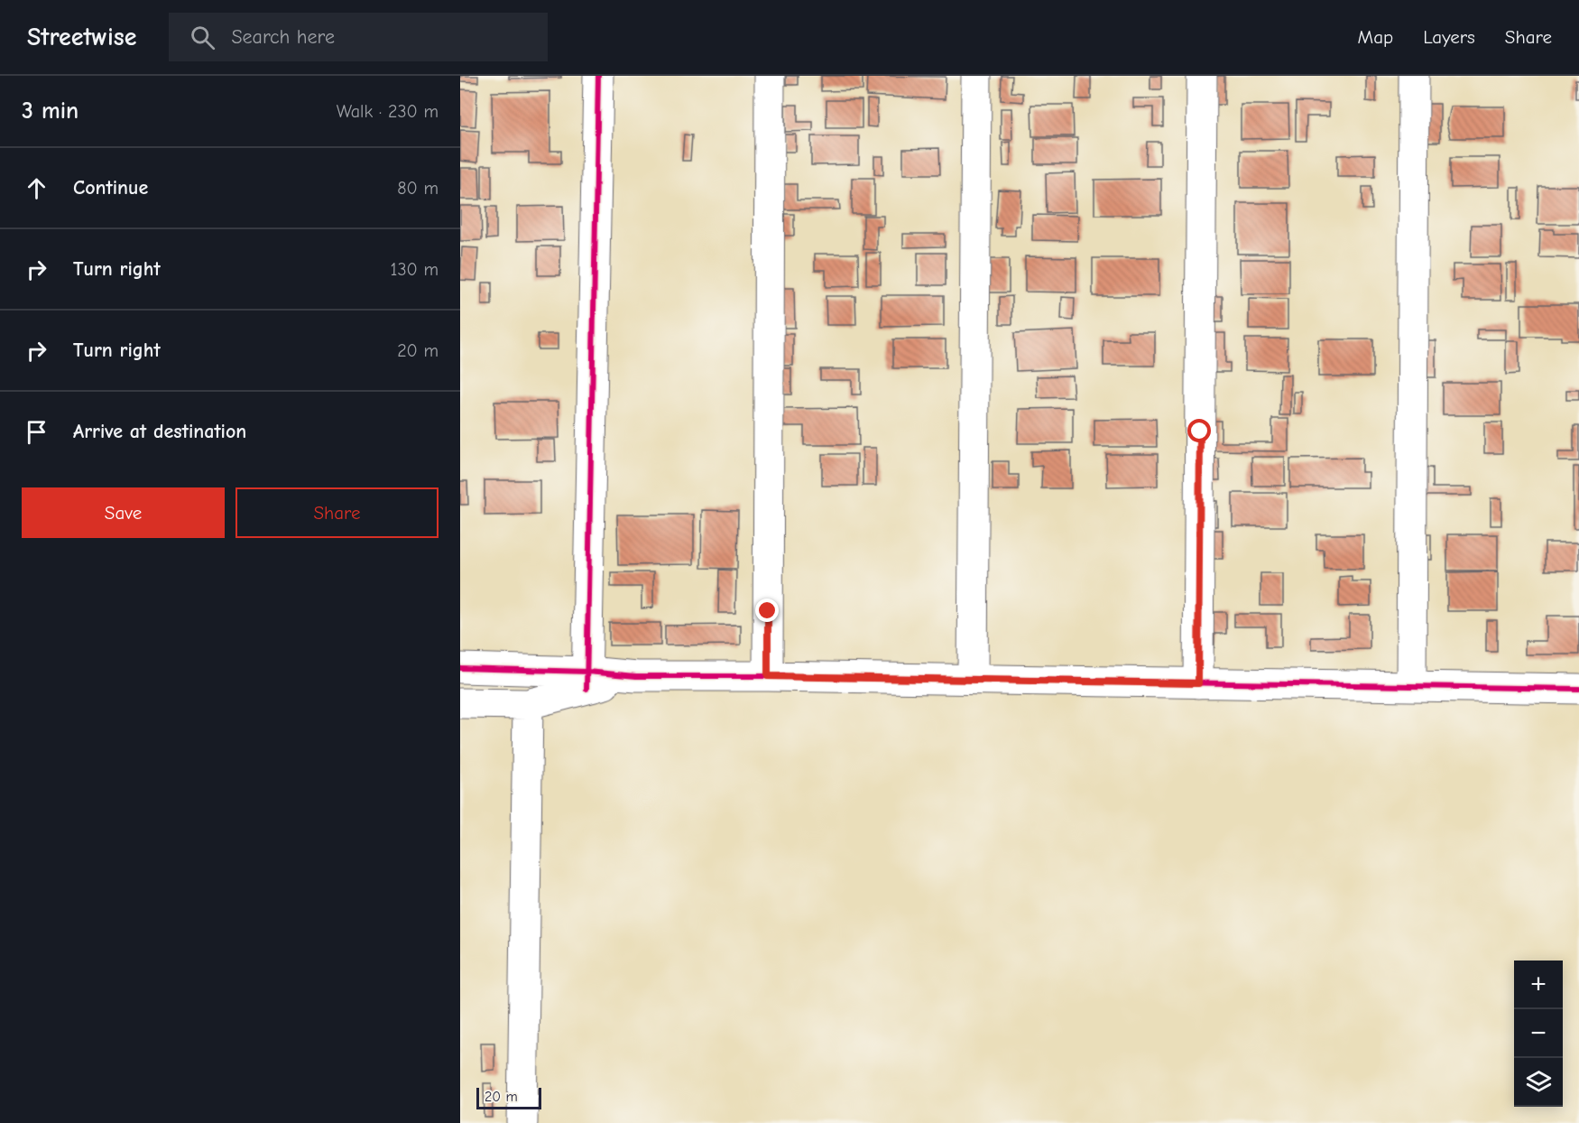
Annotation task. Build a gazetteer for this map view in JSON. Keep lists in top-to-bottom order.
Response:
{
  "scale_bar": "20 m",
  "page": {
    "header": "Streetwise",
    "search": "Search here",
    "nav": ["Map", "Layers", "Share"],
    "heading": ["3 min", "Walk · 230 m"],
    "list": [
      ["Continue", "80 m"],
      ["Turn right", "130 m"],
      ["Turn right", "20 m"],
      "Arrive at destination"
    ],
    "buttons": ["Save", "Share"],
    "map_buttons": ["+", "−"],
    "scale": "20 m"
  }
}
